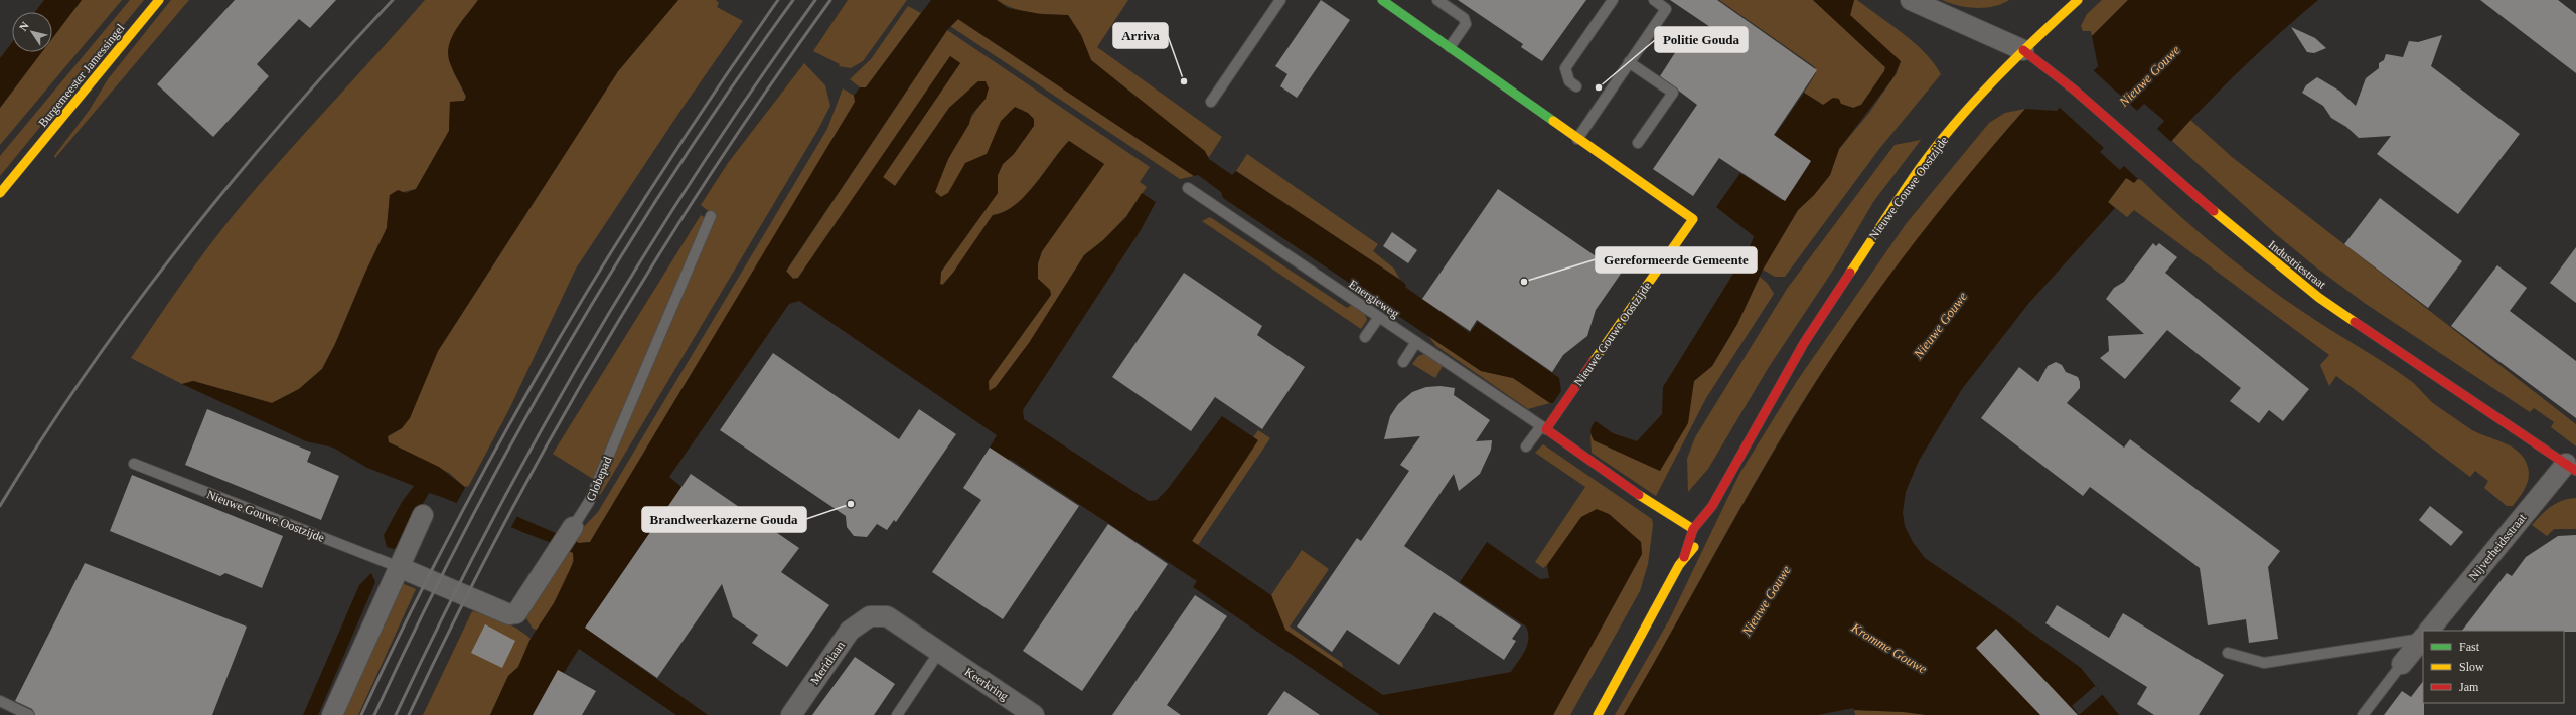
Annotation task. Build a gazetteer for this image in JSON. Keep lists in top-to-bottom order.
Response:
{
  "streets": {
    "main road": ["Burgemeester Jamessingel", "Nieuwe Gouwe Oostzijde", "Industriestraat"],
    "street": [
      "Globepad",
      "Nijverheidsstraat",
      "Meridiaan",
      "Keerkring"
    ],
    "lane": ["Energieweg"]
  },
  "crossings": [
    ["Nieuwe Gouwe Oostzijde", "Industriestraat"],
    ["Nieuwe Gouwe Oostzijde", "Energieweg"],
    ["Nieuwe Gouwe Oostzijde", "Globepad"],
    ["Industriestraat", "Nijverheidsstraat"],
    ["Meridiaan", "Keerkring"]
  ],
  "water": ["Nieuwe Gouwe", "Kromme Gouwe"],
  "places": [
    "Arriva",
    "Politie Gouda",
    "Gereformeerde Gemeente",
    "Brandweerkazerne Gouda"
  ],
  "legend": ["Fast", "Slow", "Jam"],
  "north": "top left"
}
